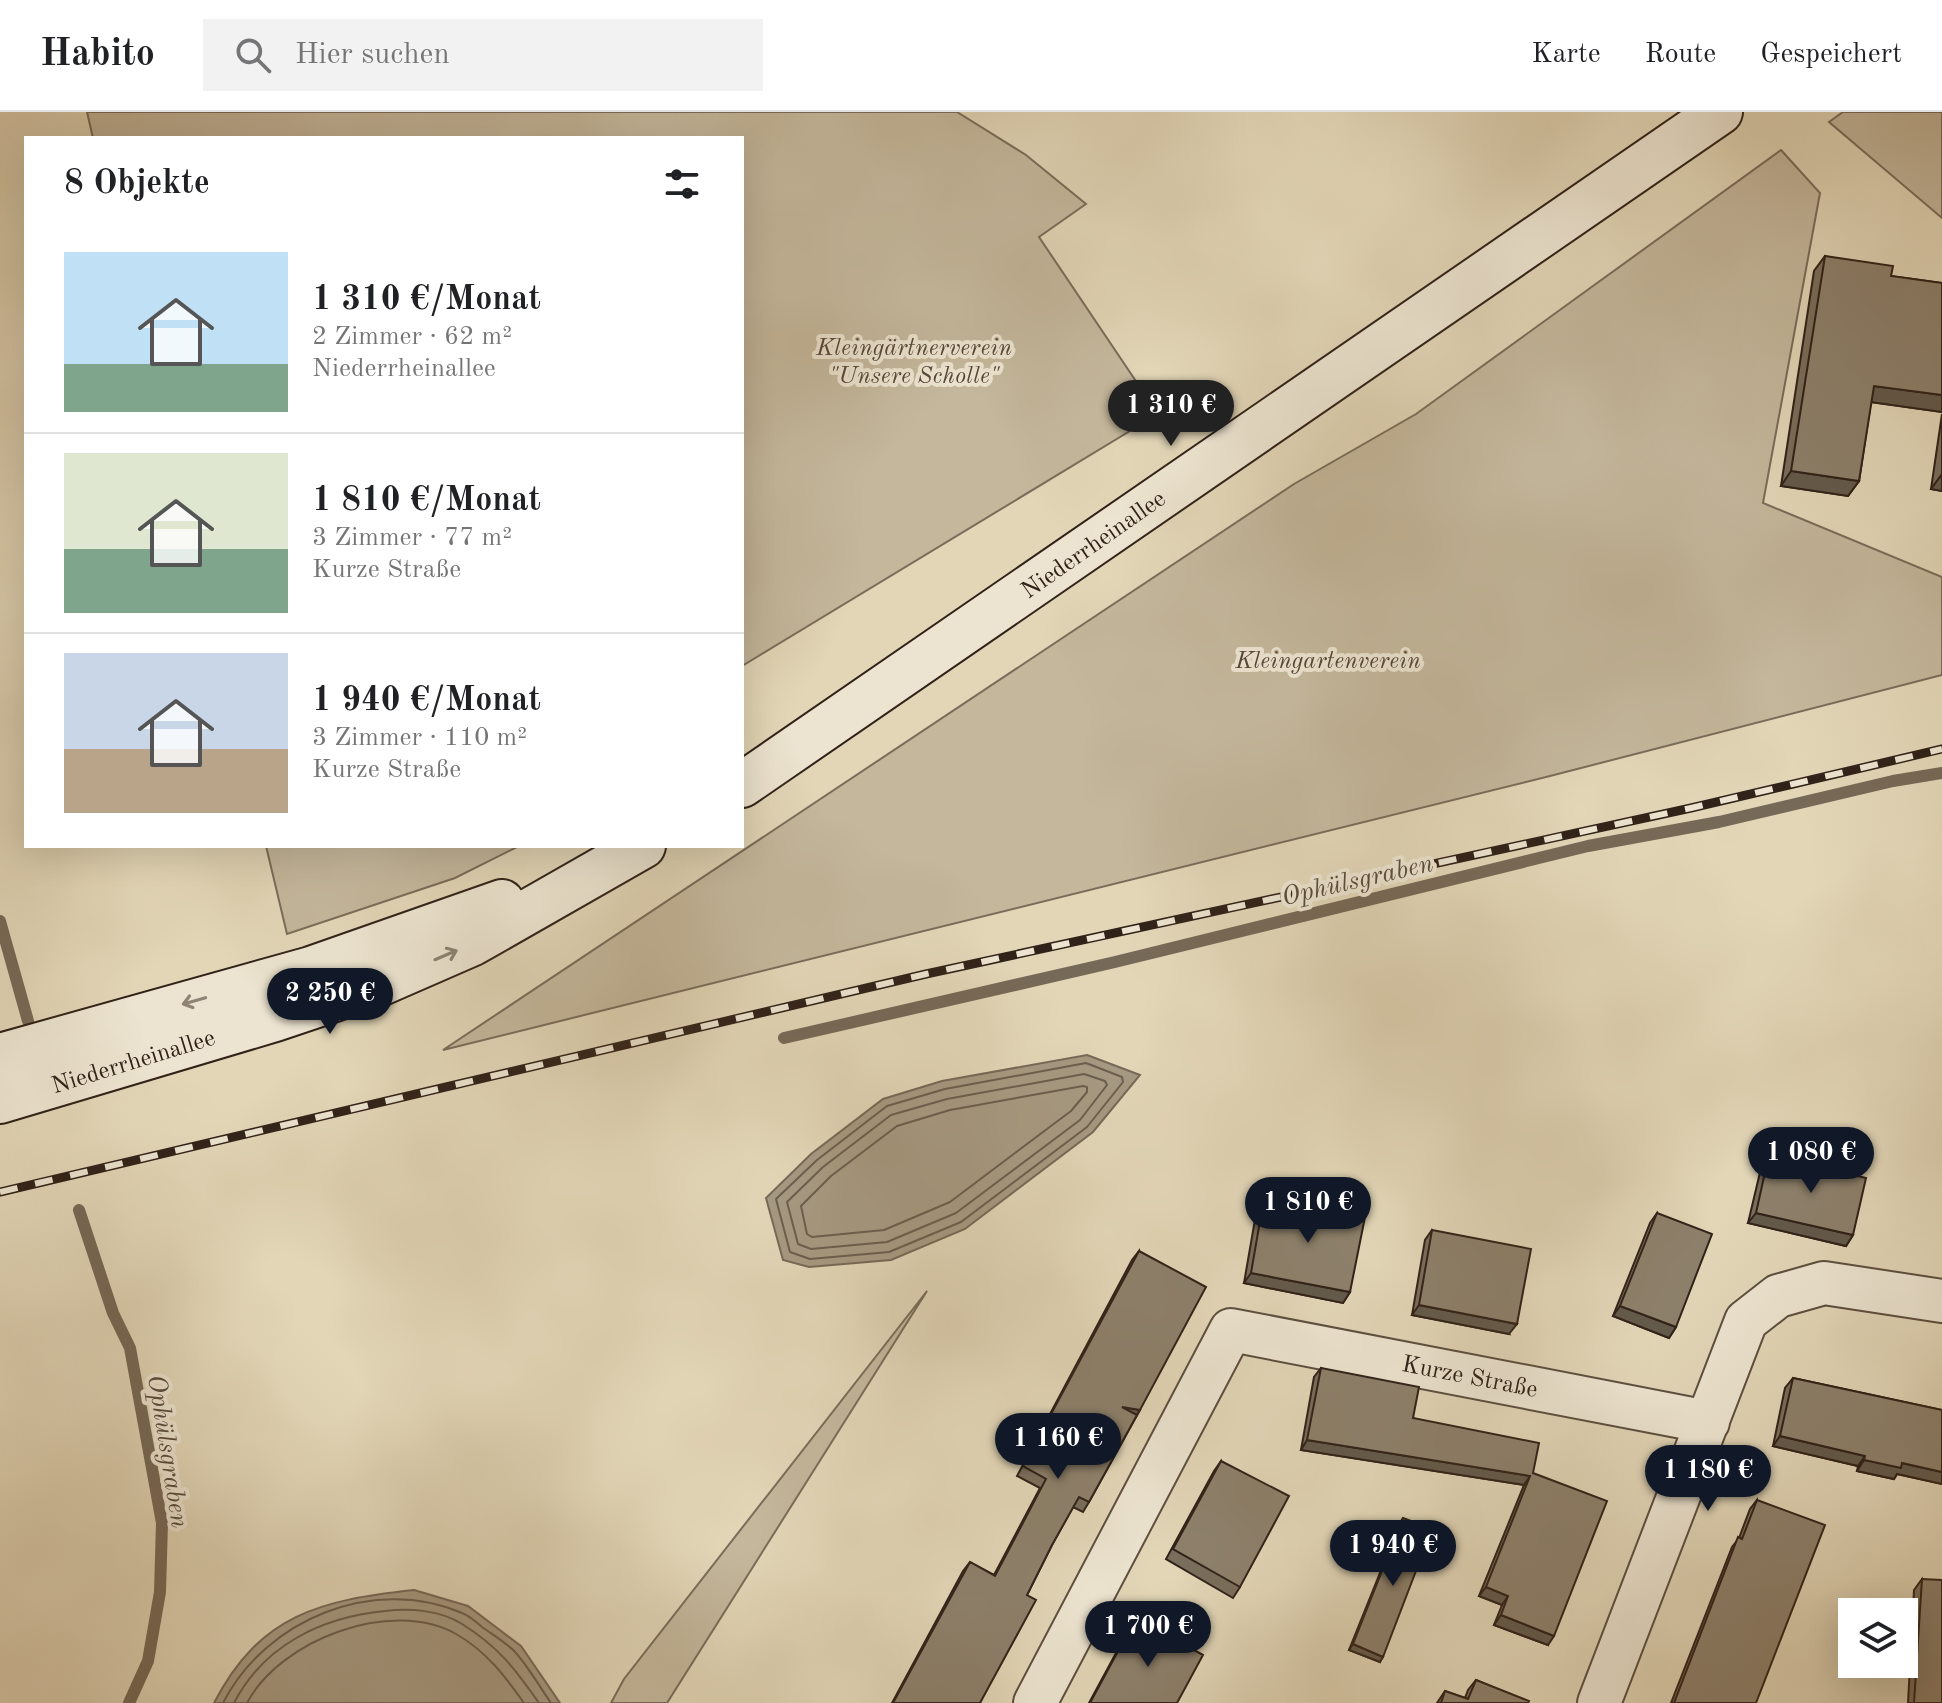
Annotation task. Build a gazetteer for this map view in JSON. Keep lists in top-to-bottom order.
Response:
{
  "streets": {
    "main road": ["Niederrheinallee"],
    "street": ["Kurze Straße"]
  },
  "water": ["Ophülsgraben"],
  "parks": ["Kleingärtnerverein \"Unsere Scholle\"", "Kleingartenverein"],
  "page": {
    "header": "Habito",
    "search": "Hier suchen",
    "nav": ["Karte", "Route", "Gespeichert"],
    "heading": "8 Objekte",
    "list": [
      {
        "name": "1 310 €/Monat",
        "note": "2 Zimmer · 62 m² · Niederrheinallee"
      },
      {
        "name": "1 810 €/Monat",
        "note": "3 Zimmer · 77 m² · Kurze Straße"
      },
      {
        "name": "1 940 €/Monat",
        "note": "3 Zimmer · 110 m² · Kurze Straße"
      }
    ],
    "price": [
      "1 310 €",
      "2 250 €",
      "1 080 €",
      "1 810 €",
      "1 160 €",
      "1 180 €",
      "1 940 €",
      "1 700 €"
    ]
  }
}
